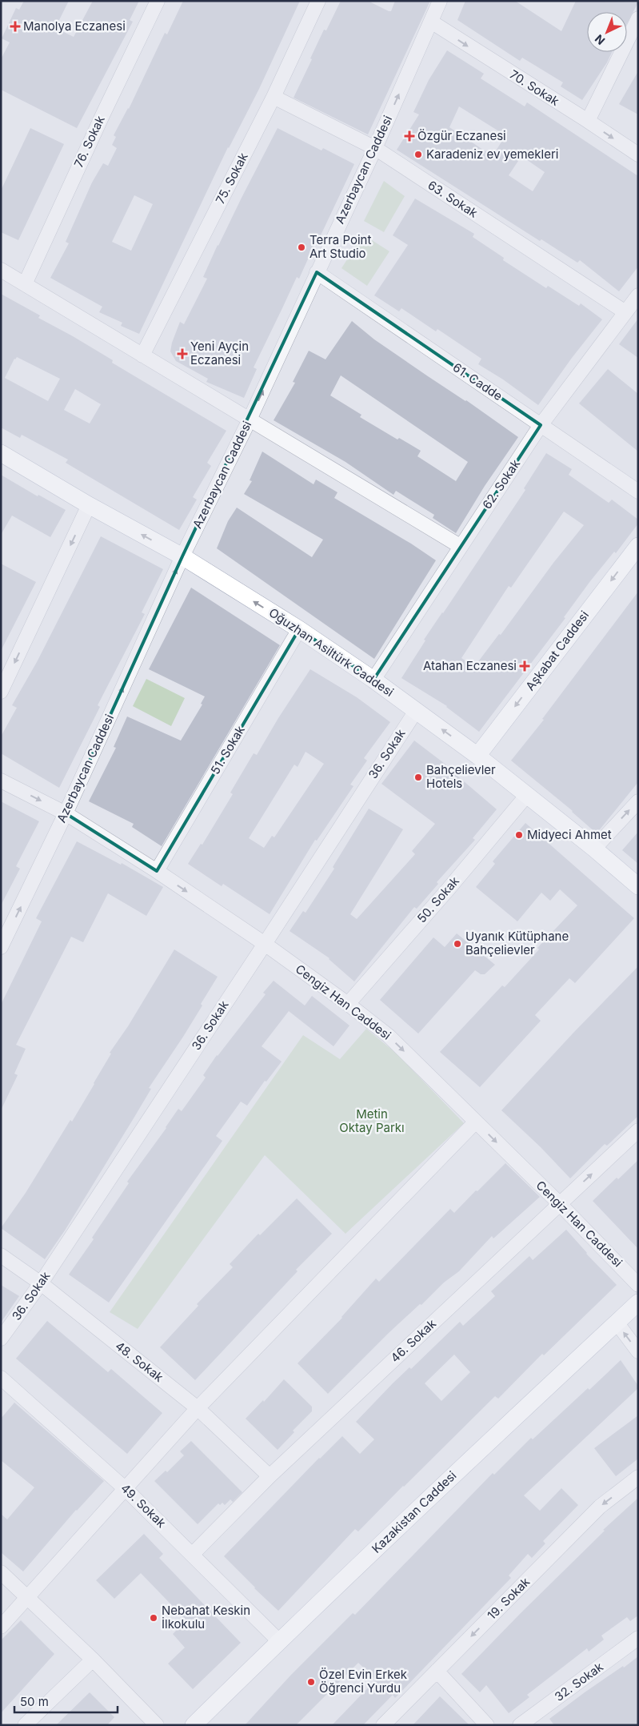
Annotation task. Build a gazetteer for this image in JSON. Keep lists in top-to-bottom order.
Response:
{
  "streets": {
    "main road": ["Aşkabat Caddesi", "Oğuzhan Asiltürk Caddesi", "Kazakistan Caddesi"],
    "street": [
      "70. Sokak",
      "76. Sokak",
      "Azerbaycan Caddesi",
      "75. Sokak",
      "63. Sokak",
      "61. Cadde",
      "62. Sokak",
      "51. Sokak",
      "36. Sokak",
      "50. Sokak",
      "Cengiz Han Caddesi",
      "46. Sokak",
      "48. Sokak",
      "49. Sokak",
      "19. Sokak",
      "32. Sokak"
    ]
  },
  "crossings": [
    ["70. Sokak", "Azerbaycan Caddesi"],
    ["Azerbaycan Caddesi", "63. Sokak"],
    ["Azerbaycan Caddesi", "61. Cadde"],
    ["Azerbaycan Caddesi", "Oğuzhan Asiltürk Caddesi"],
    ["Azerbaycan Caddesi", "Cengiz Han Caddesi"],
    ["75. Sokak", "63. Sokak"],
    ["63. Sokak", "62. Sokak"],
    ["61. Cadde", "62. Sokak"],
    ["62. Sokak", "Oğuzhan Asiltürk Caddesi"],
    ["Aşkabat Caddesi", "Oğuzhan Asiltürk Caddesi"],
    ["Oğuzhan Asiltürk Caddesi", "51. Sokak"],
    ["Oğuzhan Asiltürk Caddesi", "36. Sokak"],
    ["Oğuzhan Asiltürk Caddesi", "50. Sokak"],
    ["51. Sokak", "Cengiz Han Caddesi"],
    ["36. Sokak", "Cengiz Han Caddesi"],
    ["36. Sokak", "48. Sokak"],
    ["50. Sokak", "Cengiz Han Caddesi"],
    ["Cengiz Han Caddesi", "46. Sokak"],
    ["46. Sokak", "48. Sokak"],
    ["46. Sokak", "49. Sokak"],
    ["49. Sokak", "Kazakistan Caddesi"]
  ],
  "one_way": [
    "70. Sokak",
    "Azerbaycan Caddesi",
    "Aşkabat Caddesi",
    "Oğuzhan Asiltürk Caddesi",
    "Cengiz Han Caddesi",
    "19. Sokak"
  ],
  "parks": ["Metin Oktay Parkı"],
  "places": {
    "health": [
      "Manolya Eczanesi",
      "Özgür Eczanesi",
      "Yeni Ayçin Eczanesi",
      "Atahan Eczanesi"
    ],
    "other": [
      "Karadeniz ev yemekleri",
      "Terra Point Art Studio",
      "Bahçelievler Hotels",
      "Midyeci Ahmet",
      "Uyanık Kütüphane Bahçelievler",
      "Nebahat Keskin İlkokulu",
      "Özel Evin Erkek Öğrenci Yurdu"
    ]
  },
  "scale_bar": "50 m",
  "north": "bottom left"
}
